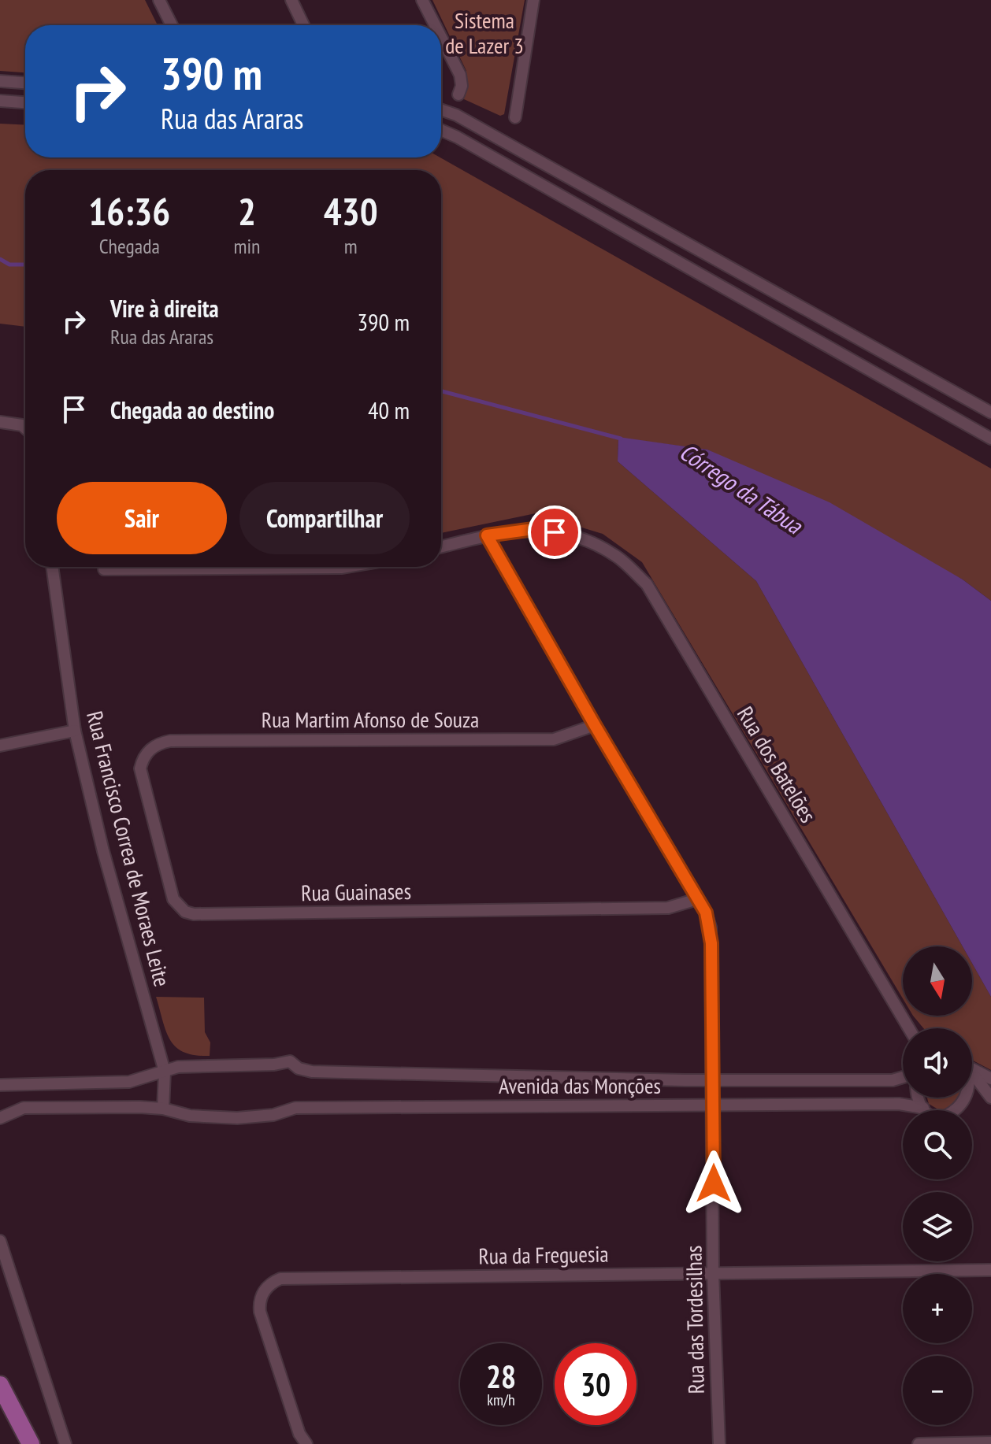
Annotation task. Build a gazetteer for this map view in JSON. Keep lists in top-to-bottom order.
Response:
{
  "streets": {
    "street": [
      "Rua Martim Afonso de Souza",
      "Rua dos Batelões",
      "Rua Francisco Correa de Moraes Leite",
      "Rua Guainases",
      "Avenida das Monções",
      "Rua da Freguesia",
      "Rua das Tordesilhas"
    ]
  },
  "crossings": [
    ["Rua Martim Afonso de Souza", "Rua Guainases"],
    ["Rua Martim Afonso de Souza", "Rua das Tordesilhas"],
    ["Rua dos Batelões", "Rua das Tordesilhas"],
    ["Rua Francisco Correa de Moraes Leite", "Avenida das Monções"],
    ["Rua Guainases", "Rua das Tordesilhas"],
    ["Avenida das Monções", "Rua das Tordesilhas"],
    ["Rua da Freguesia", "Rua das Tordesilhas"]
  ],
  "water": ["Córrego da Tábua"],
  "parks": ["Sistema de Lazer 3"],
  "north": "bottom",
  "page": {
    "turn": ["390 m", "Rua das Araras"],
    "eta": [
      "16:36",
      "Chegada",
      "2",
      "min",
      "430",
      "m"
    ],
    "list": [
      {
        "name": "Vire à direita",
        "note": "Rua das Araras",
        "value": "390 m"
      },
      {
        "name": "Chegada ao destino",
        "value": "40 m"
      }
    ],
    "buttons": ["Sair", "Compartilhar"],
    "map_buttons": ["+", "−"],
    "speed": "28 km/h",
    "limit": "30"
  }
}
